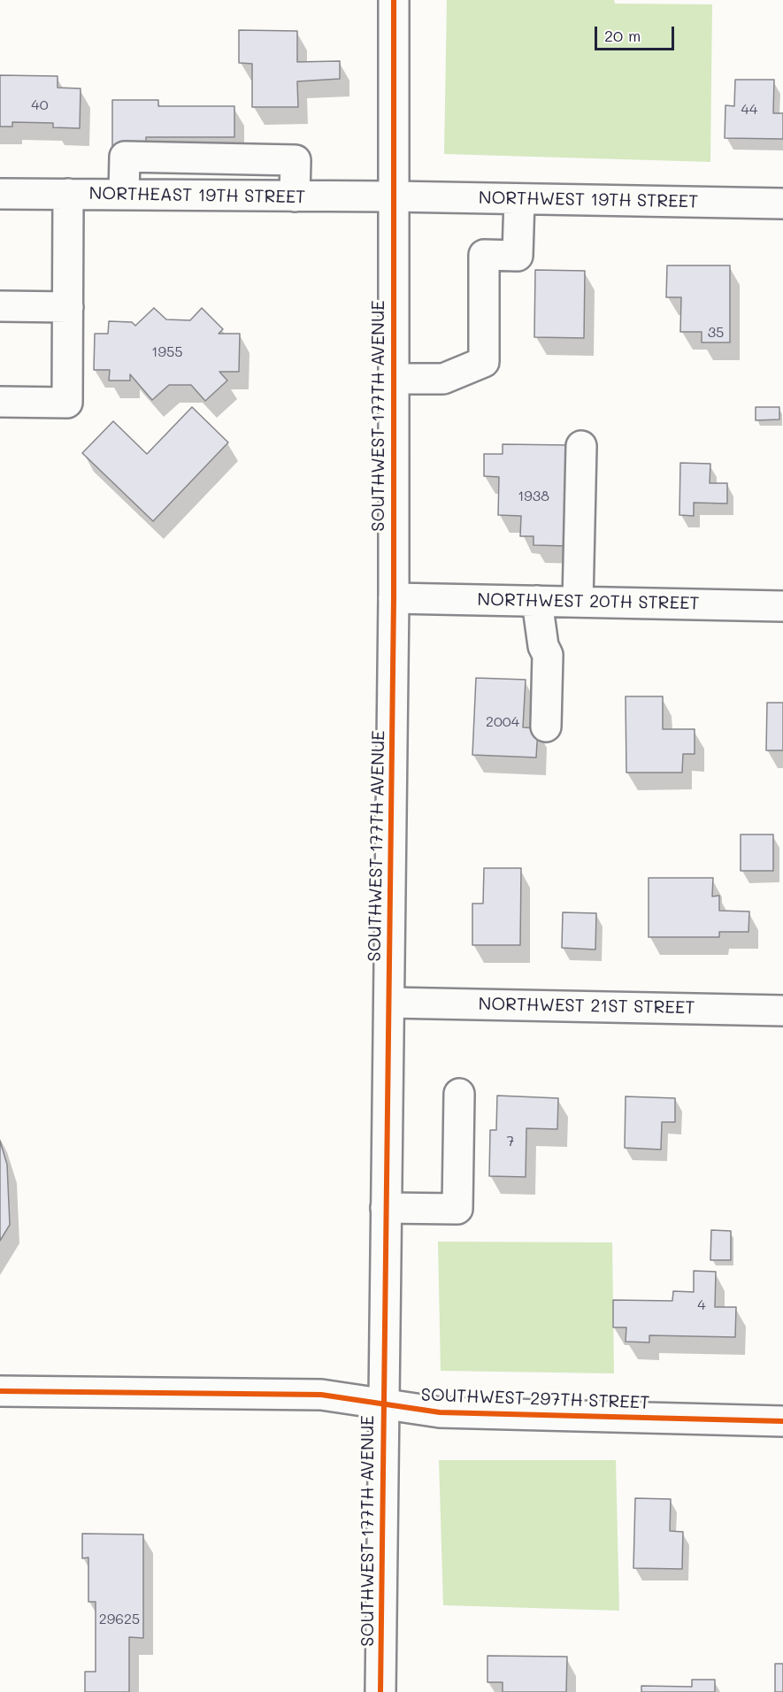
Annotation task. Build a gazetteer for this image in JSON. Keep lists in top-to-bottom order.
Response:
{
  "streets": {
    "main road": [
      "NORTHEAST 19TH STREET",
      "NORTHWEST 19TH STREET",
      "SOUTHWEST 177TH AVENUE",
      "NORTHWEST 20TH STREET",
      "NORTHWEST 21ST STREET",
      "SOUTHWEST 297TH STREET"
    ]
  },
  "crossings": [
    ["NORTHEAST 19TH STREET", "NORTHWEST 19TH STREET"],
    ["NORTHEAST 19TH STREET", "SOUTHWEST 177TH AVENUE"],
    ["NORTHWEST 19TH STREET", "SOUTHWEST 177TH AVENUE"],
    ["SOUTHWEST 177TH AVENUE", "NORTHWEST 20TH STREET"],
    ["SOUTHWEST 177TH AVENUE", "NORTHWEST 21ST STREET"],
    ["SOUTHWEST 177TH AVENUE", "SOUTHWEST 297TH STREET"]
  ],
  "house_numbers": [
    "40",
    "44",
    "35",
    "1955",
    "1938",
    "2004",
    "7",
    "4",
    "29625"
  ],
  "scale_bar": "20 m"
}
